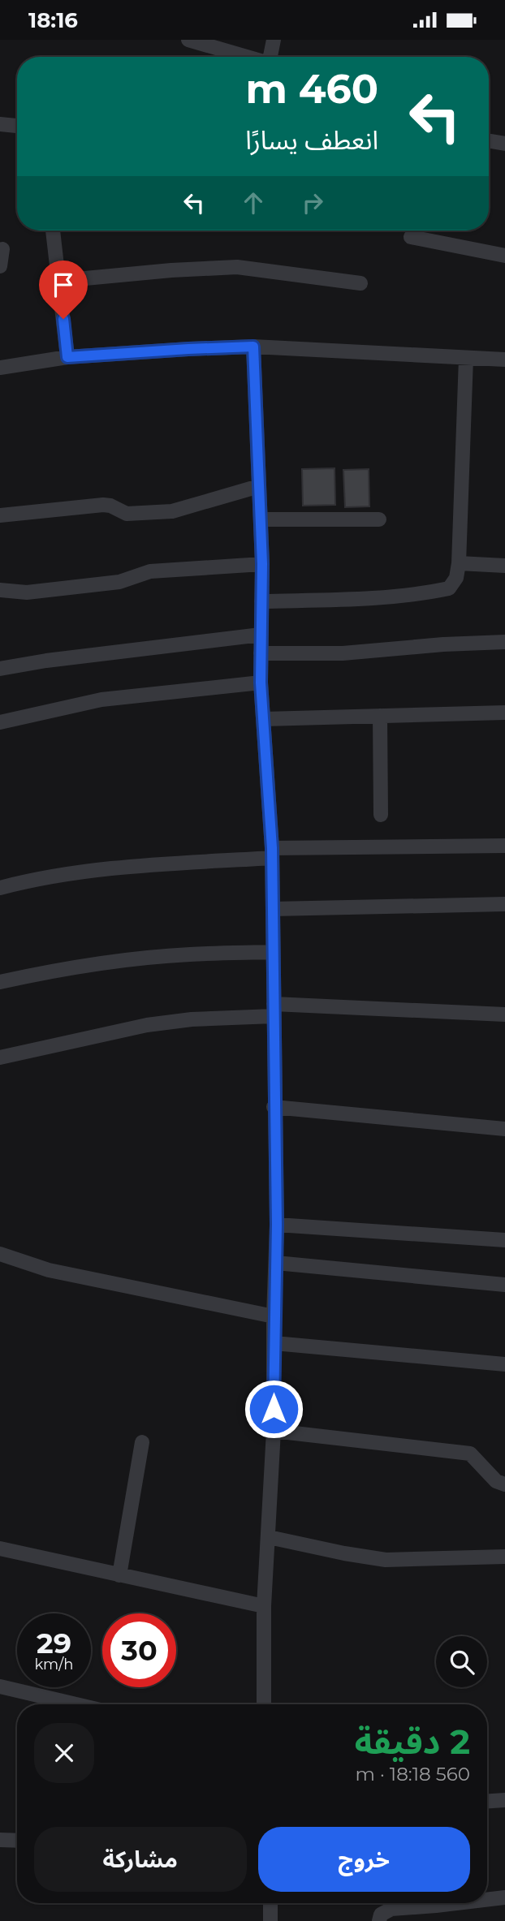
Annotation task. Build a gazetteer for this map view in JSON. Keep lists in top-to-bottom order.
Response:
{
  "page": {
    "status": "18:16",
    "turn": ["460 m", "انعطف يسارًا"],
    "speed": "29 km/h",
    "limit": "30",
    "heading": ["2 دقيقة", "560 m · 18:18"],
    "buttons": ["خروج", "مشاركة"]
  }
}
